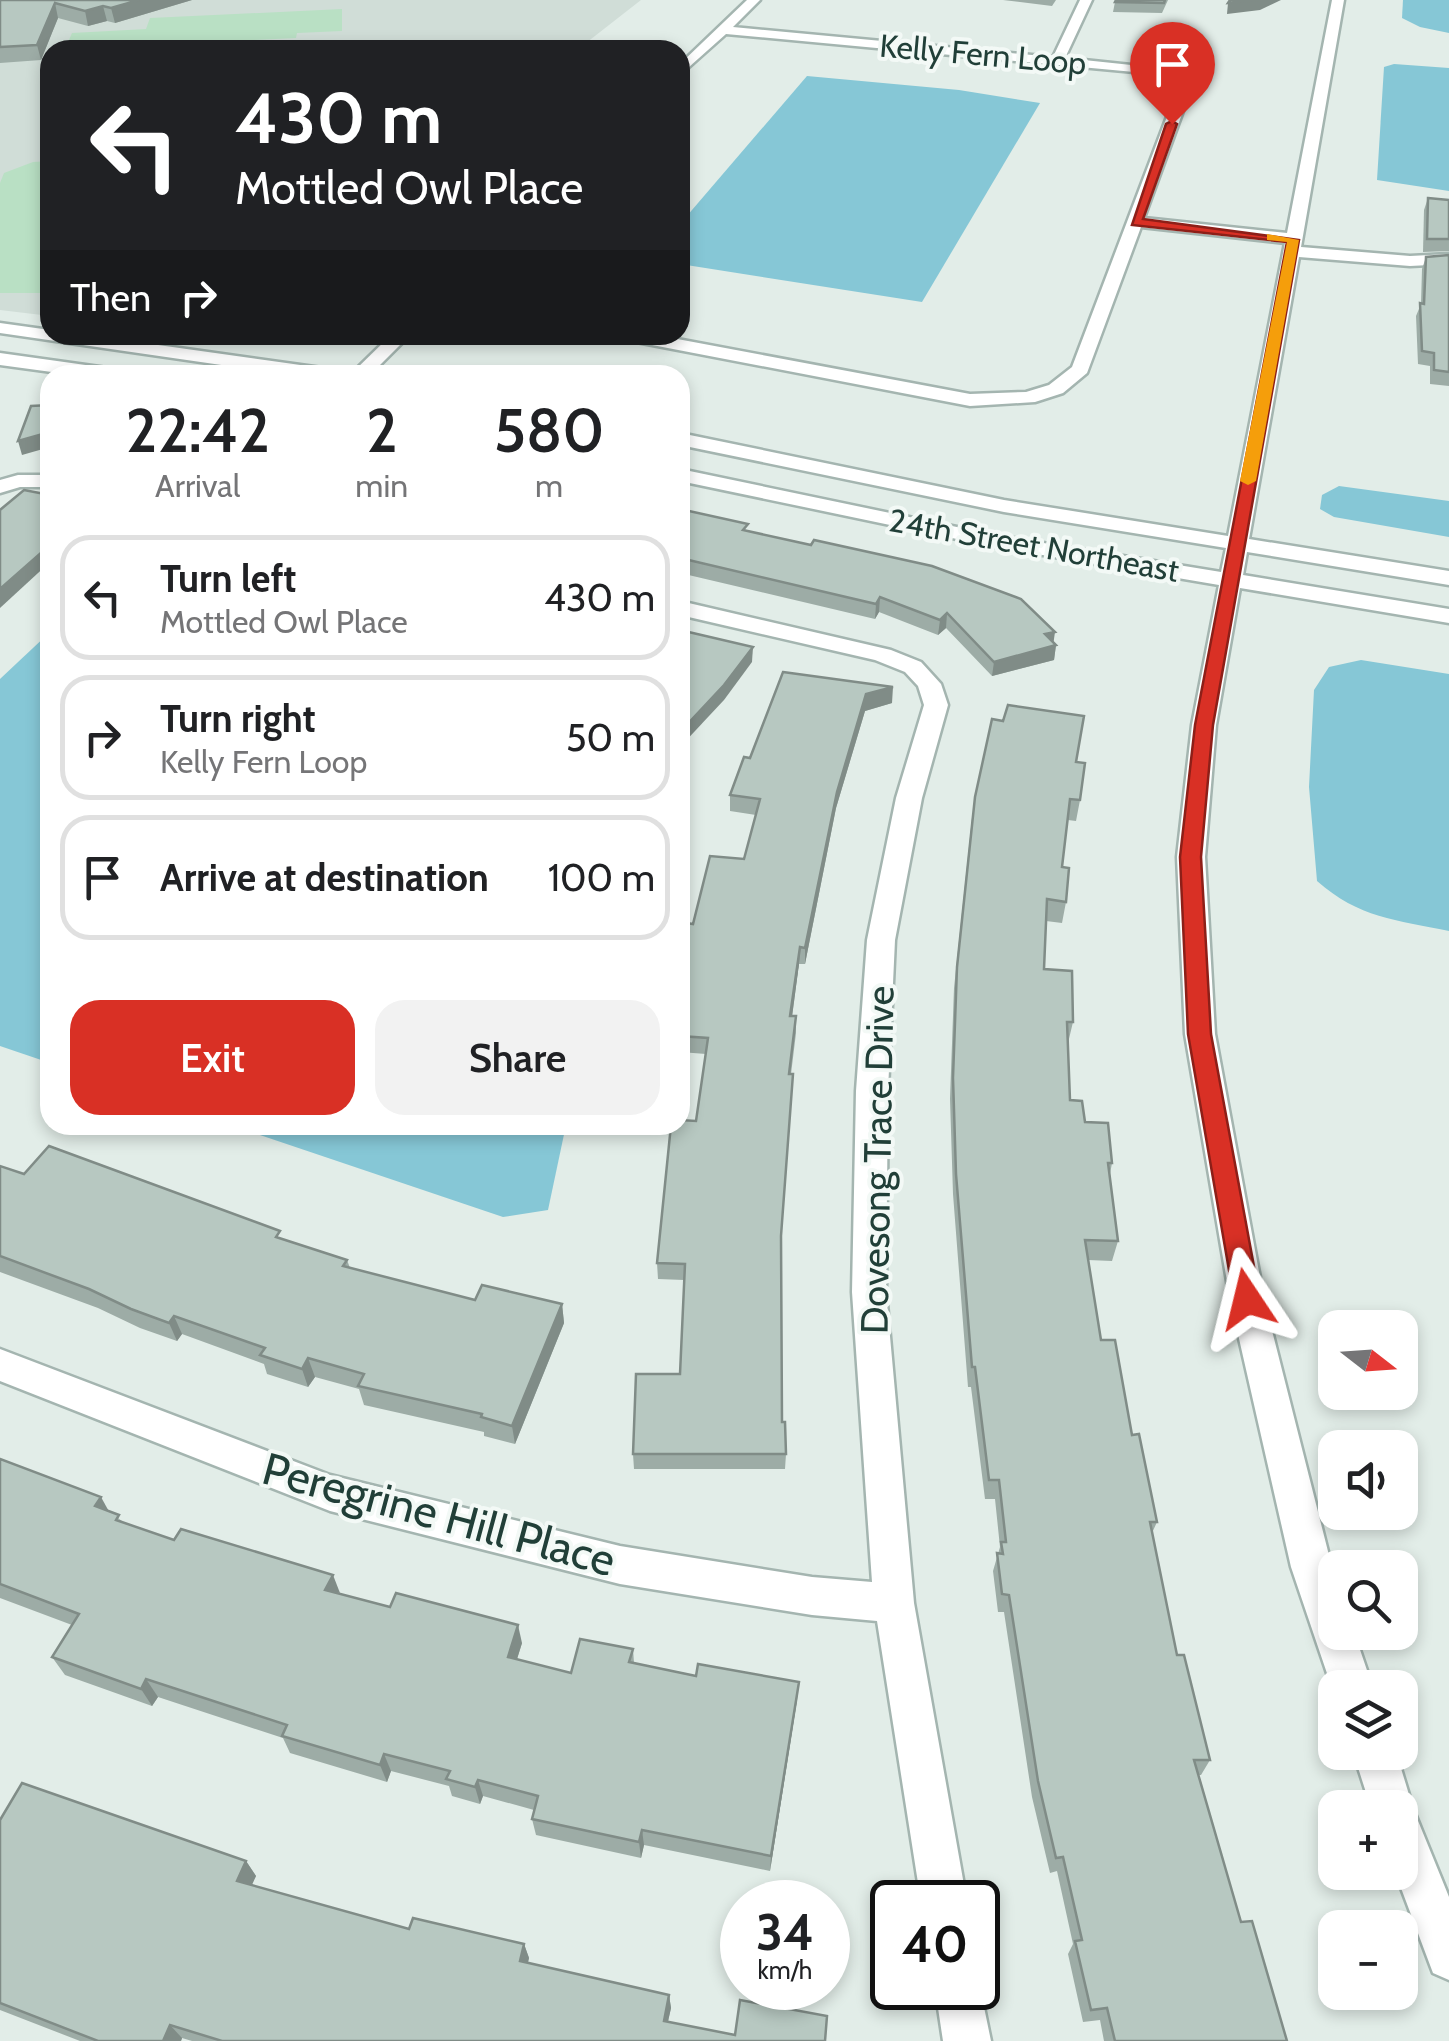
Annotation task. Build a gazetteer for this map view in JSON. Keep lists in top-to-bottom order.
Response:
{
  "streets": {
    "street": [
      "Kelly Fern Loop",
      "24th Street Northeast",
      "Dovesong Trace Drive",
      "Peregrine Hill Place"
    ]
  },
  "crossings": [
    ["Dovesong Trace Drive", "Peregrine Hill Place"]
  ],
  "north": "right",
  "page": {
    "turn": ["430 m", "Mottled Owl Place"],
    "then": "Then",
    "eta": [
      "22:42",
      "Arrival",
      "2",
      "min",
      "580",
      "m"
    ],
    "list": [
      {
        "name": "Turn left",
        "note": "Mottled Owl Place",
        "value": "430 m"
      },
      {
        "name": "Turn right",
        "note": "Kelly Fern Loop",
        "value": "50 m"
      },
      {
        "name": "Arrive at destination",
        "value": "100 m"
      }
    ],
    "buttons": ["Exit", "Share"],
    "map_buttons": ["+", "−"],
    "speed": "34 km/h",
    "limit": "40"
  }
}
